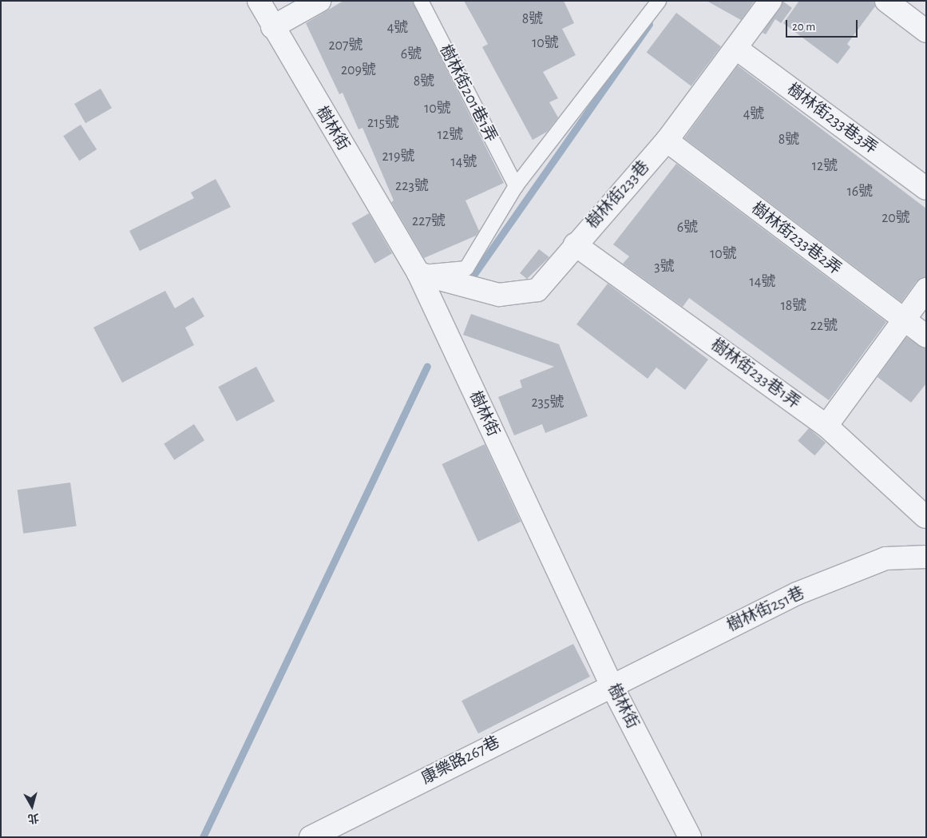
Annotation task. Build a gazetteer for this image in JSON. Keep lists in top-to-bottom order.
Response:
{
  "streets": {
    "street": [
      "樹林街233巷3弄",
      "樹林街",
      "樹林街233巷",
      "樹林街233巷2弄",
      "樹林街233巷1弄",
      "樹林街251巷",
      "康樂路267巷"
    ],
    "lane": ["樹林街201巷1弄"]
  },
  "crossings": [
    ["樹林街233巷3弄", "樹林街233巷"],
    ["樹林街", "樹林街233巷"],
    ["樹林街", "樹林街251巷"],
    ["樹林街", "康樂路267巷"],
    ["樹林街233巷", "樹林街233巷2弄"],
    ["樹林街233巷", "樹林街233巷1弄"],
    ["樹林街251巷", "康樂路267巷"]
  ],
  "house_numbers": [
    "8號",
    "4號",
    "10號",
    "207號",
    "6號",
    "209號",
    "8號",
    "10號",
    "4號",
    "215號",
    "12號",
    "8號",
    "219號",
    "14號",
    "12號",
    "223號",
    "16號",
    "20號",
    "227號",
    "6號",
    "10號",
    "3號",
    "14號",
    "18號",
    "22號",
    "235號"
  ],
  "scale_bar": "20 m",
  "north": "bottom"
}
